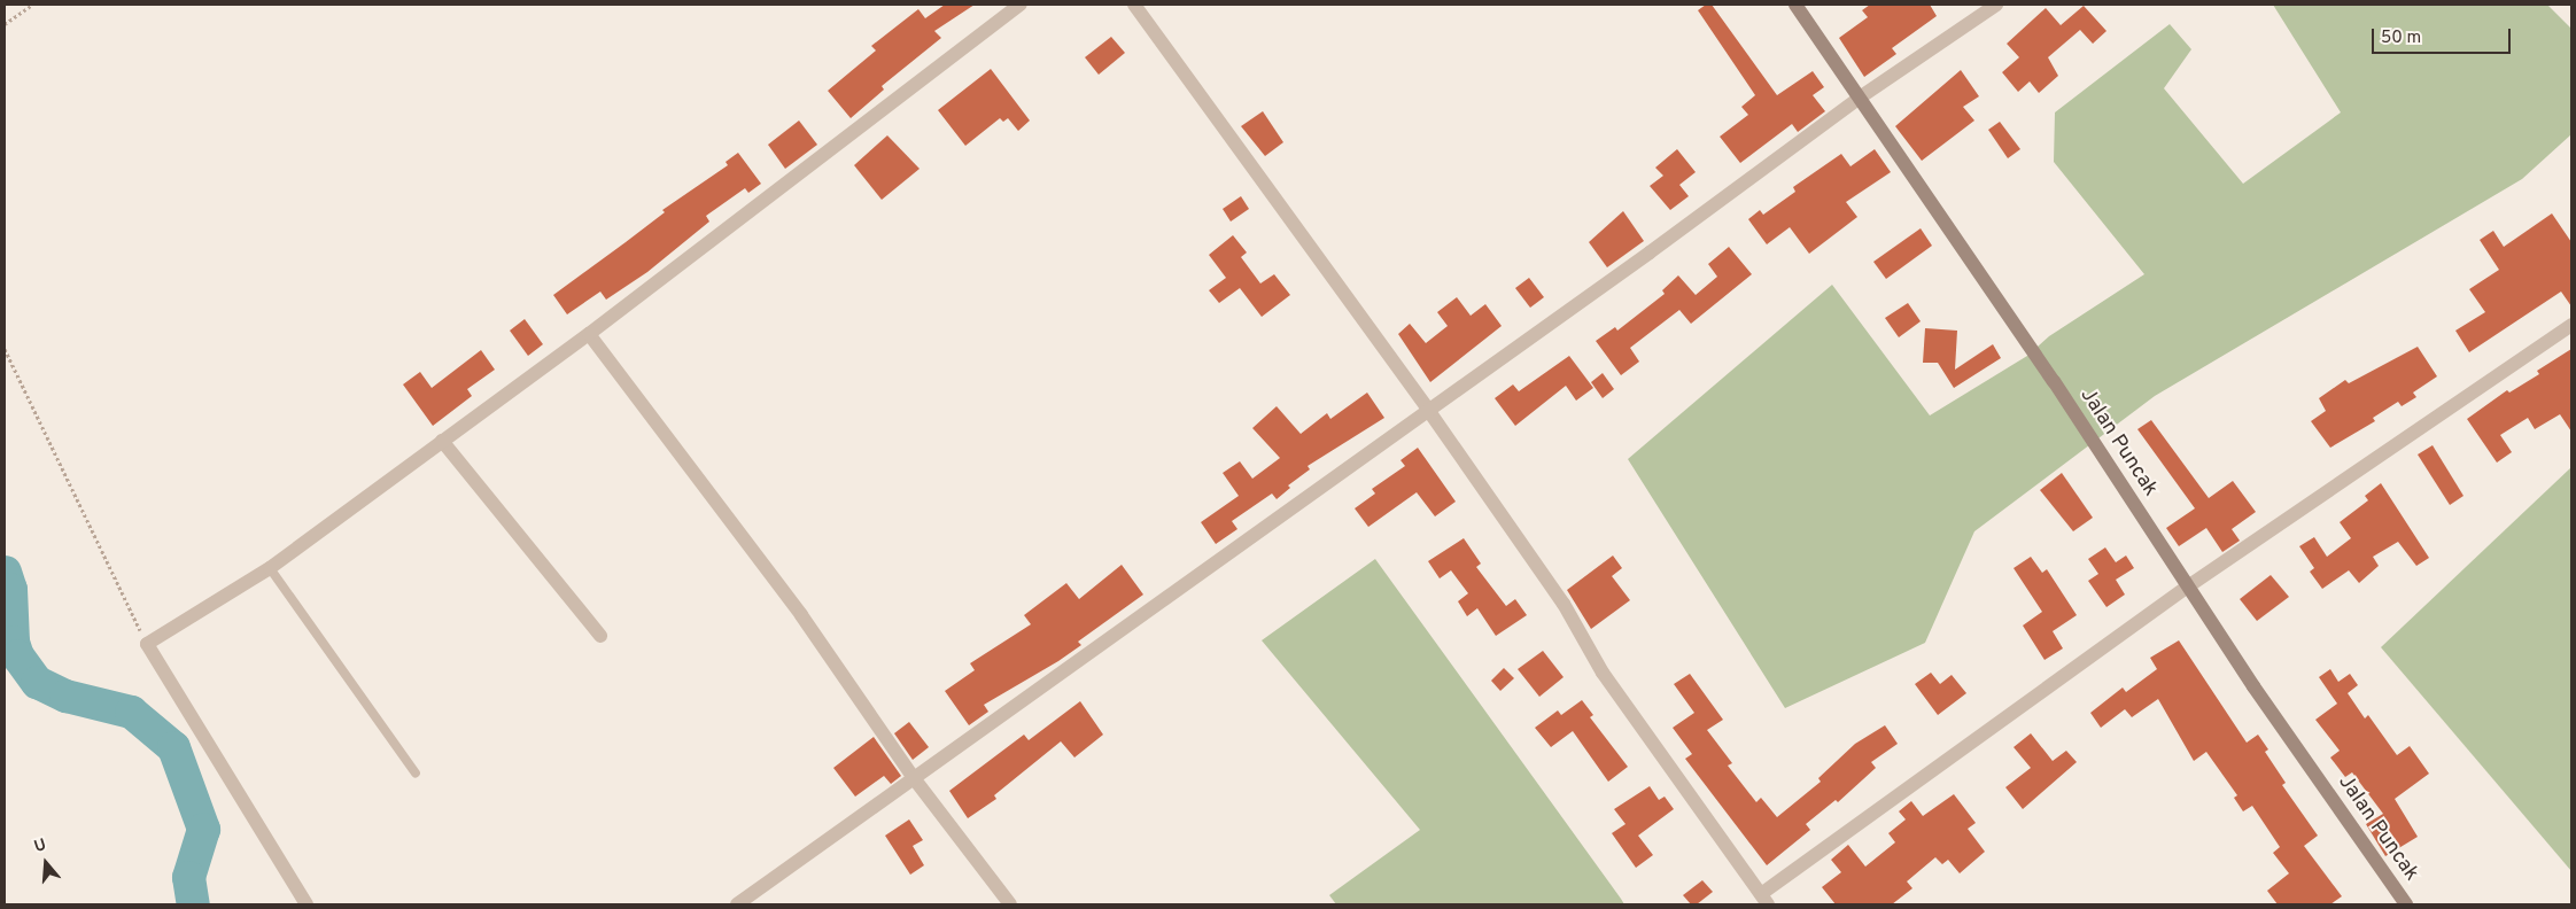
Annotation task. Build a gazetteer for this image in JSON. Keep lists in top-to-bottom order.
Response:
{
  "streets": {
    "street": ["Jalan Puncak"]
  },
  "scale_bar": "50 m",
  "north": "top"
}
